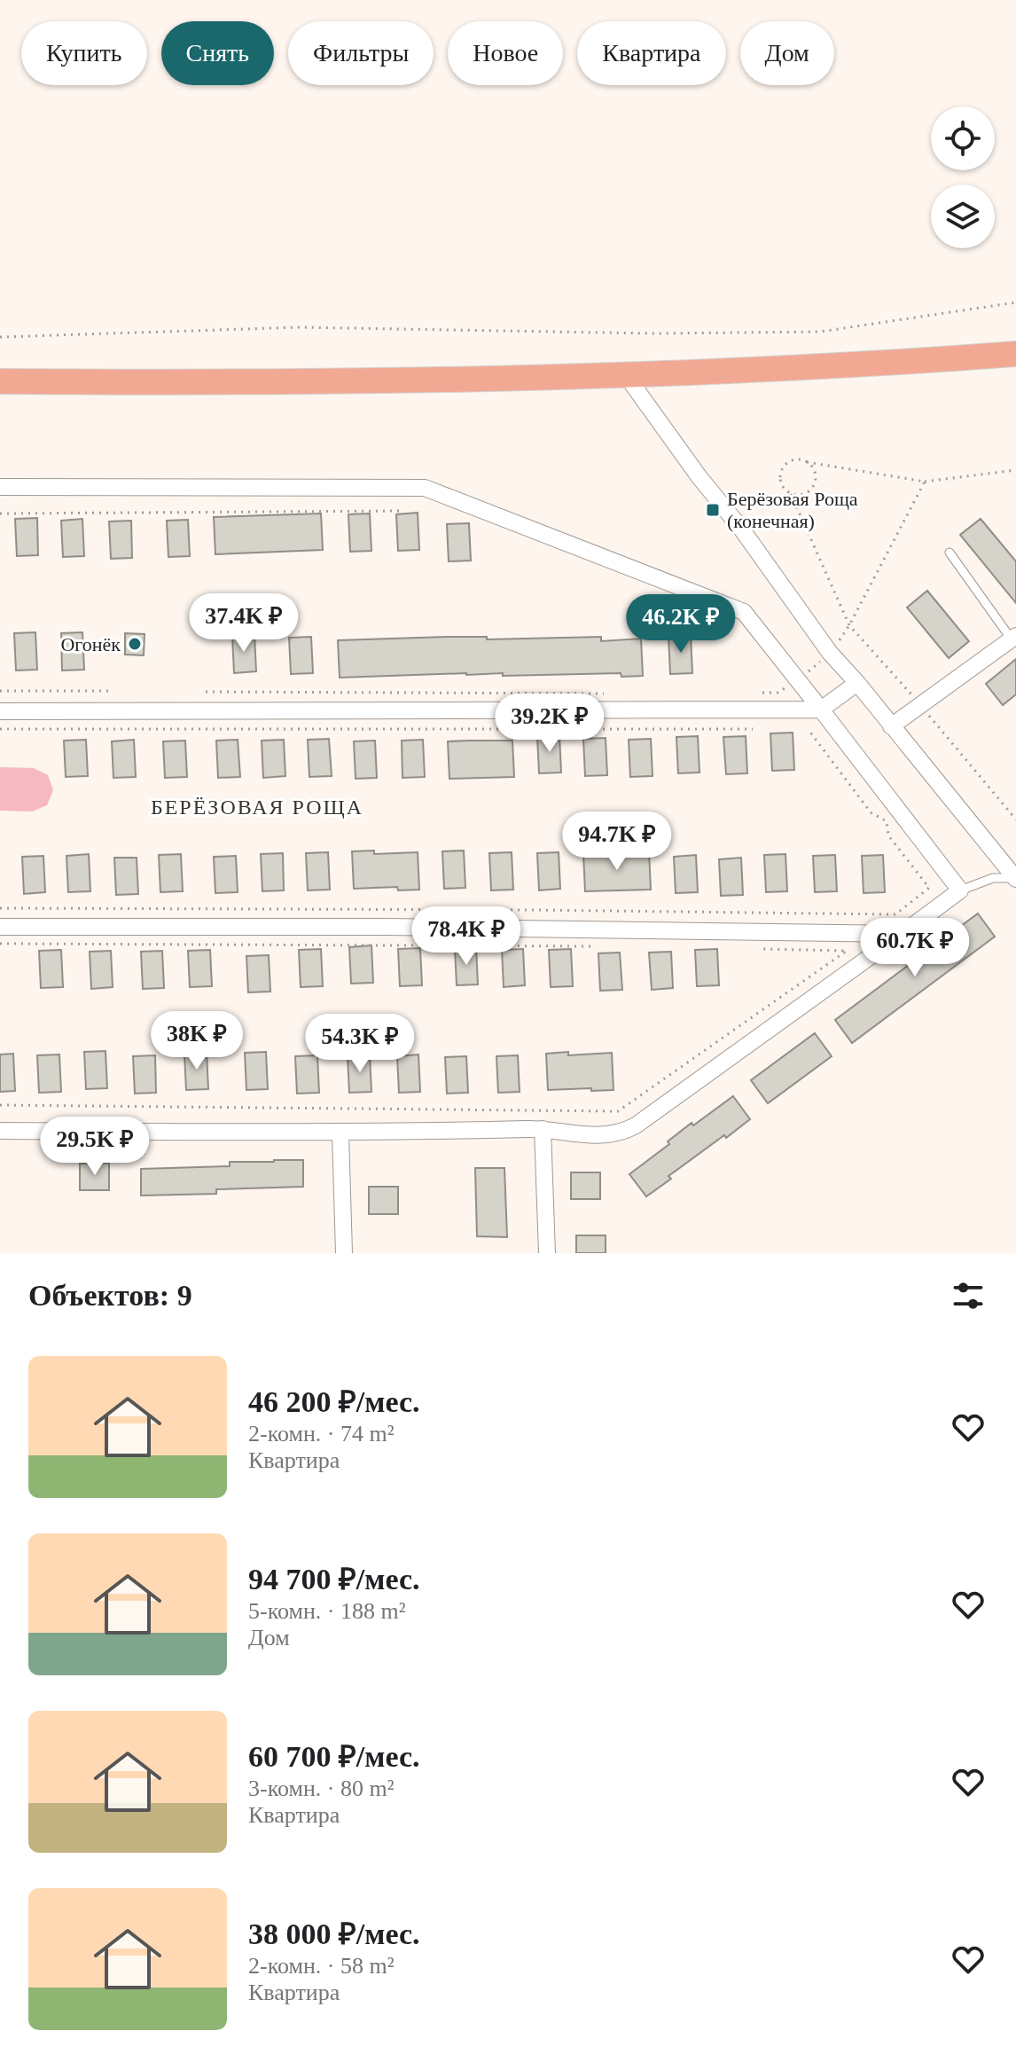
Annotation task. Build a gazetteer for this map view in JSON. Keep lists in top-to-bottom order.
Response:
{
  "districts": ["БЕРЁЗОВАЯ РОЩА"],
  "places": {
    "transit": ["Берёзовая Роща (конечная)"],
    "other": ["Огонёк"]
  },
  "page": {
    "chip": [
      "Купить",
      "Снять",
      "Фильтры",
      "Новое",
      "Квартира",
      "Дом"
    ],
    "price": [
      "37.4K ₽",
      "46.2K ₽",
      "39.2K ₽",
      "94.7K ₽",
      "78.4K ₽",
      "60.7K ₽",
      "38K ₽",
      "54.3K ₽",
      "29.5K ₽"
    ],
    "heading": "Объектов: 9",
    "list": [
      {
        "name": "46 200 ₽/мес.",
        "note": "2-комн. · 74 m² · Квартира"
      },
      {
        "name": "94 700 ₽/мес.",
        "note": "5-комн. · 188 m² · Дом"
      },
      {
        "name": "60 700 ₽/мес.",
        "note": "3-комн. · 80 m² · Квартира"
      },
      {
        "name": "38 000 ₽/мес.",
        "note": "2-комн. · 58 m² · Квартира"
      }
    ]
  }
}
